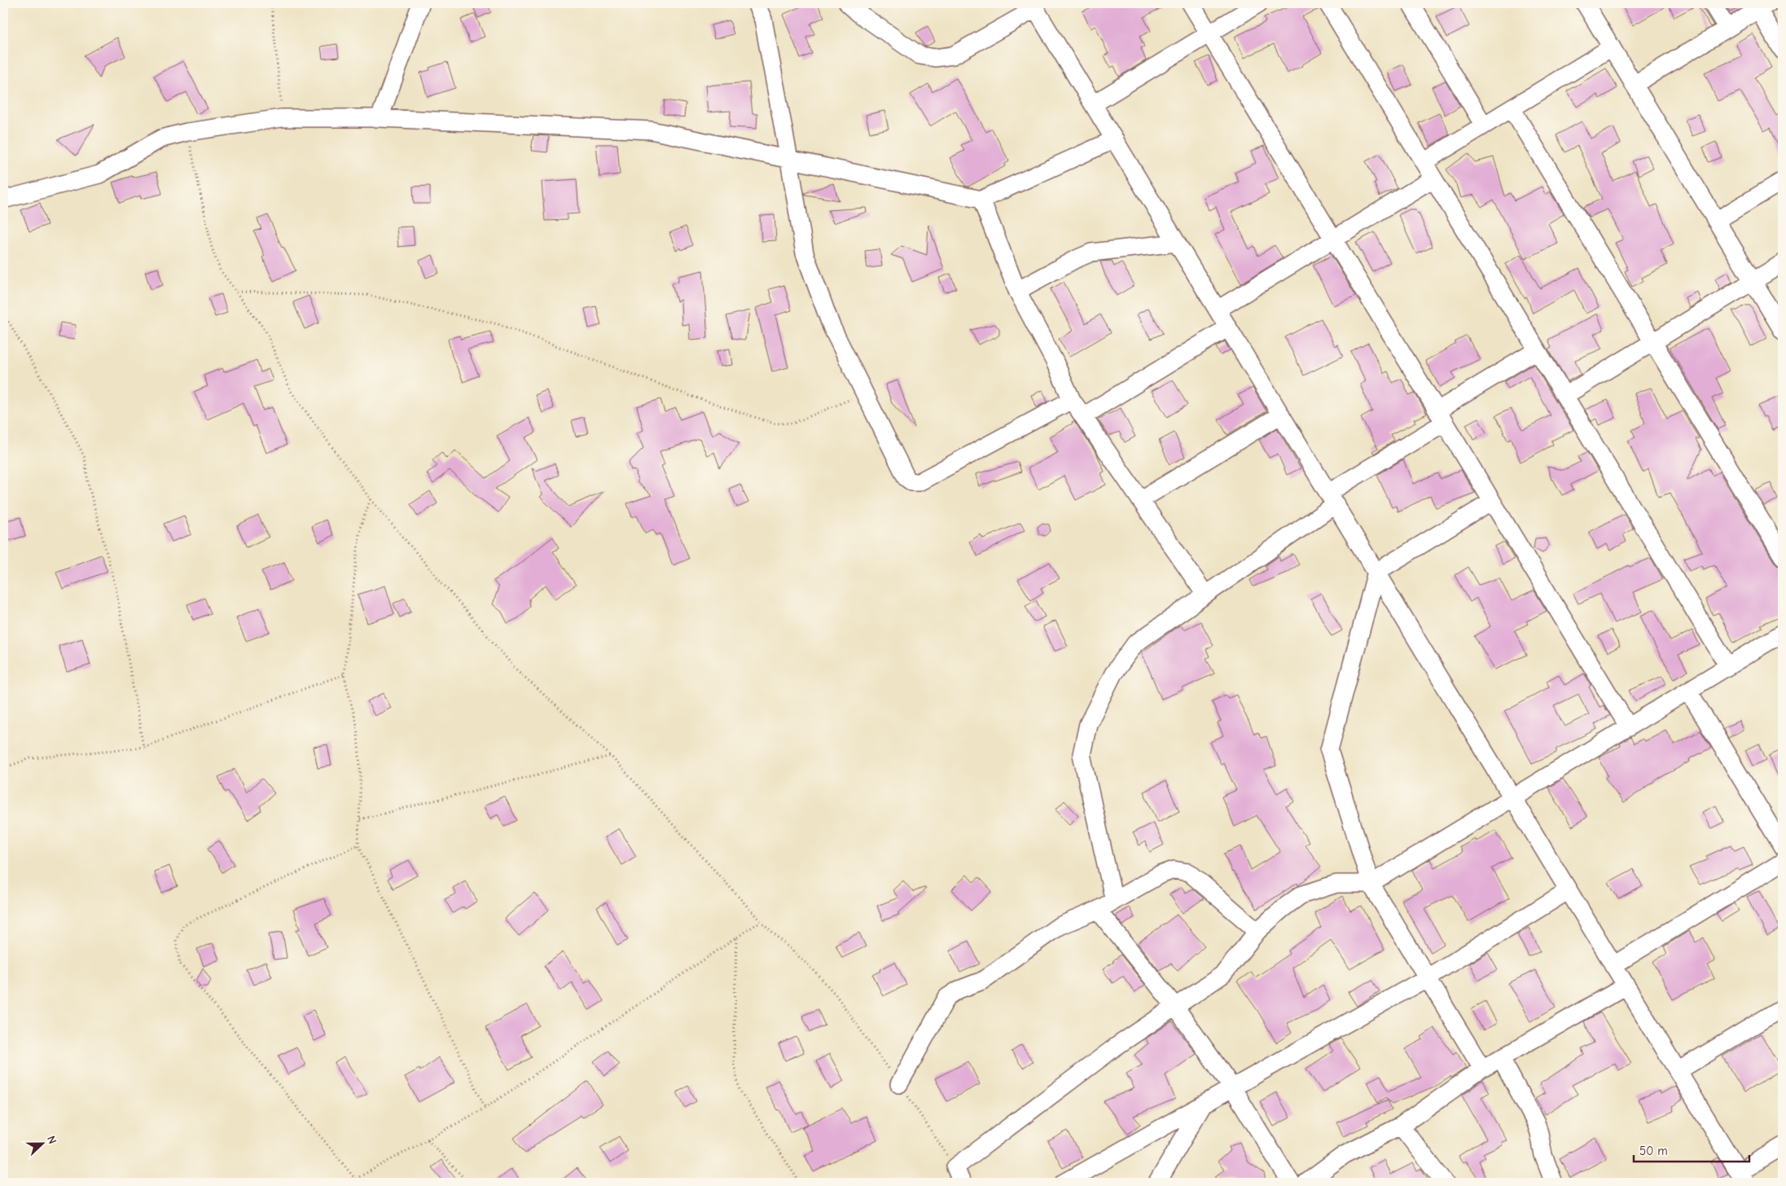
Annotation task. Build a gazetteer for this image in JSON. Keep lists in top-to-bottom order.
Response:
{
  "scale_bar": "50 m",
  "north": "right"
}
